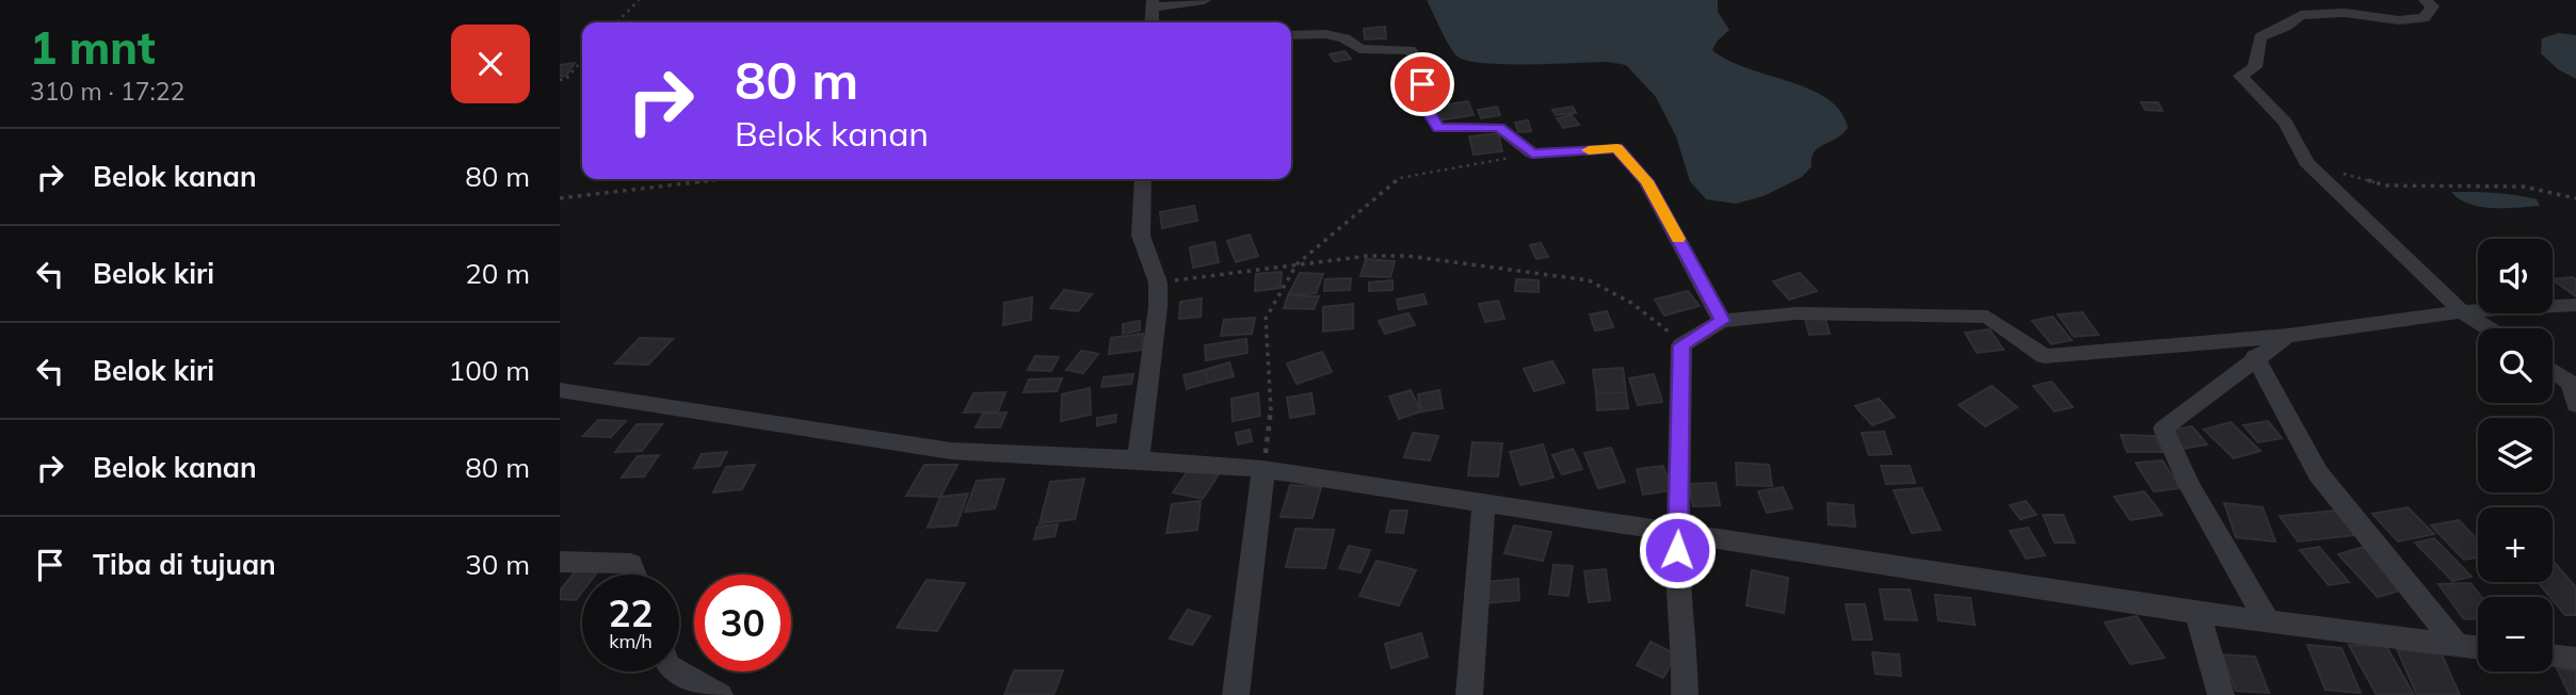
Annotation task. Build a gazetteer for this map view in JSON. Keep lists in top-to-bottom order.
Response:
{
  "page": {
    "heading": ["1 mnt", "310 m · 17:22"],
    "turn": ["80 m", "Belok kanan"],
    "list": [
      {
        "name": "Belok kanan",
        "value": "80 m"
      },
      {
        "name": "Belok kiri",
        "value": "20 m"
      },
      {
        "name": "Belok kiri",
        "value": "100 m"
      },
      {
        "name": "Belok kanan",
        "value": "80 m"
      },
      {
        "name": "Tiba di tujuan",
        "value": "30 m"
      }
    ],
    "map_buttons": ["+", "−"],
    "speed": "22 km/h",
    "limit": "30"
  }
}
